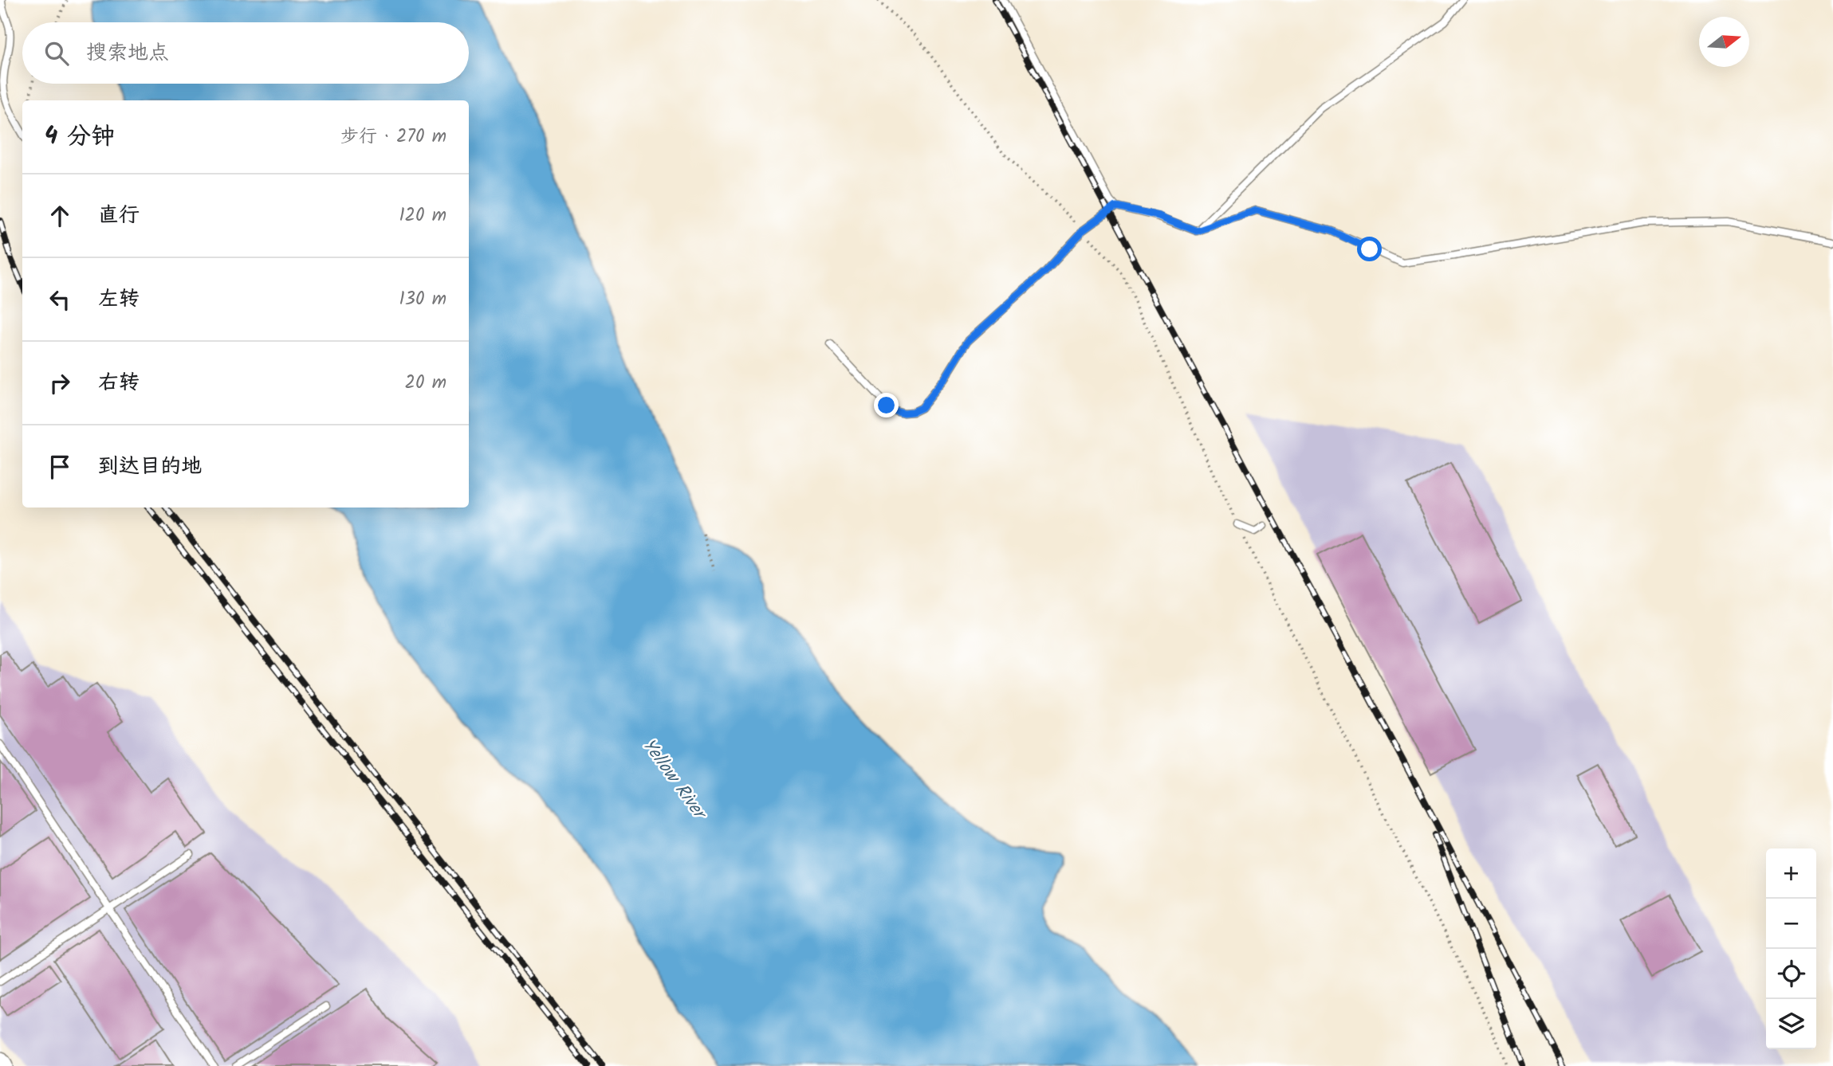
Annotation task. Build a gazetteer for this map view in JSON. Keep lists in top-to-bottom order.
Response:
{
  "water": ["Yellow River"],
  "north": "right",
  "page": {
    "search": "搜索地点",
    "heading": ["4 分钟", "步行 · 270 m"],
    "list": [
      ["直行", "120 m"],
      ["左转", "130 m"],
      ["右转", "20 m"],
      "到达目的地"
    ],
    "map_buttons": ["+", "−"]
  }
}
